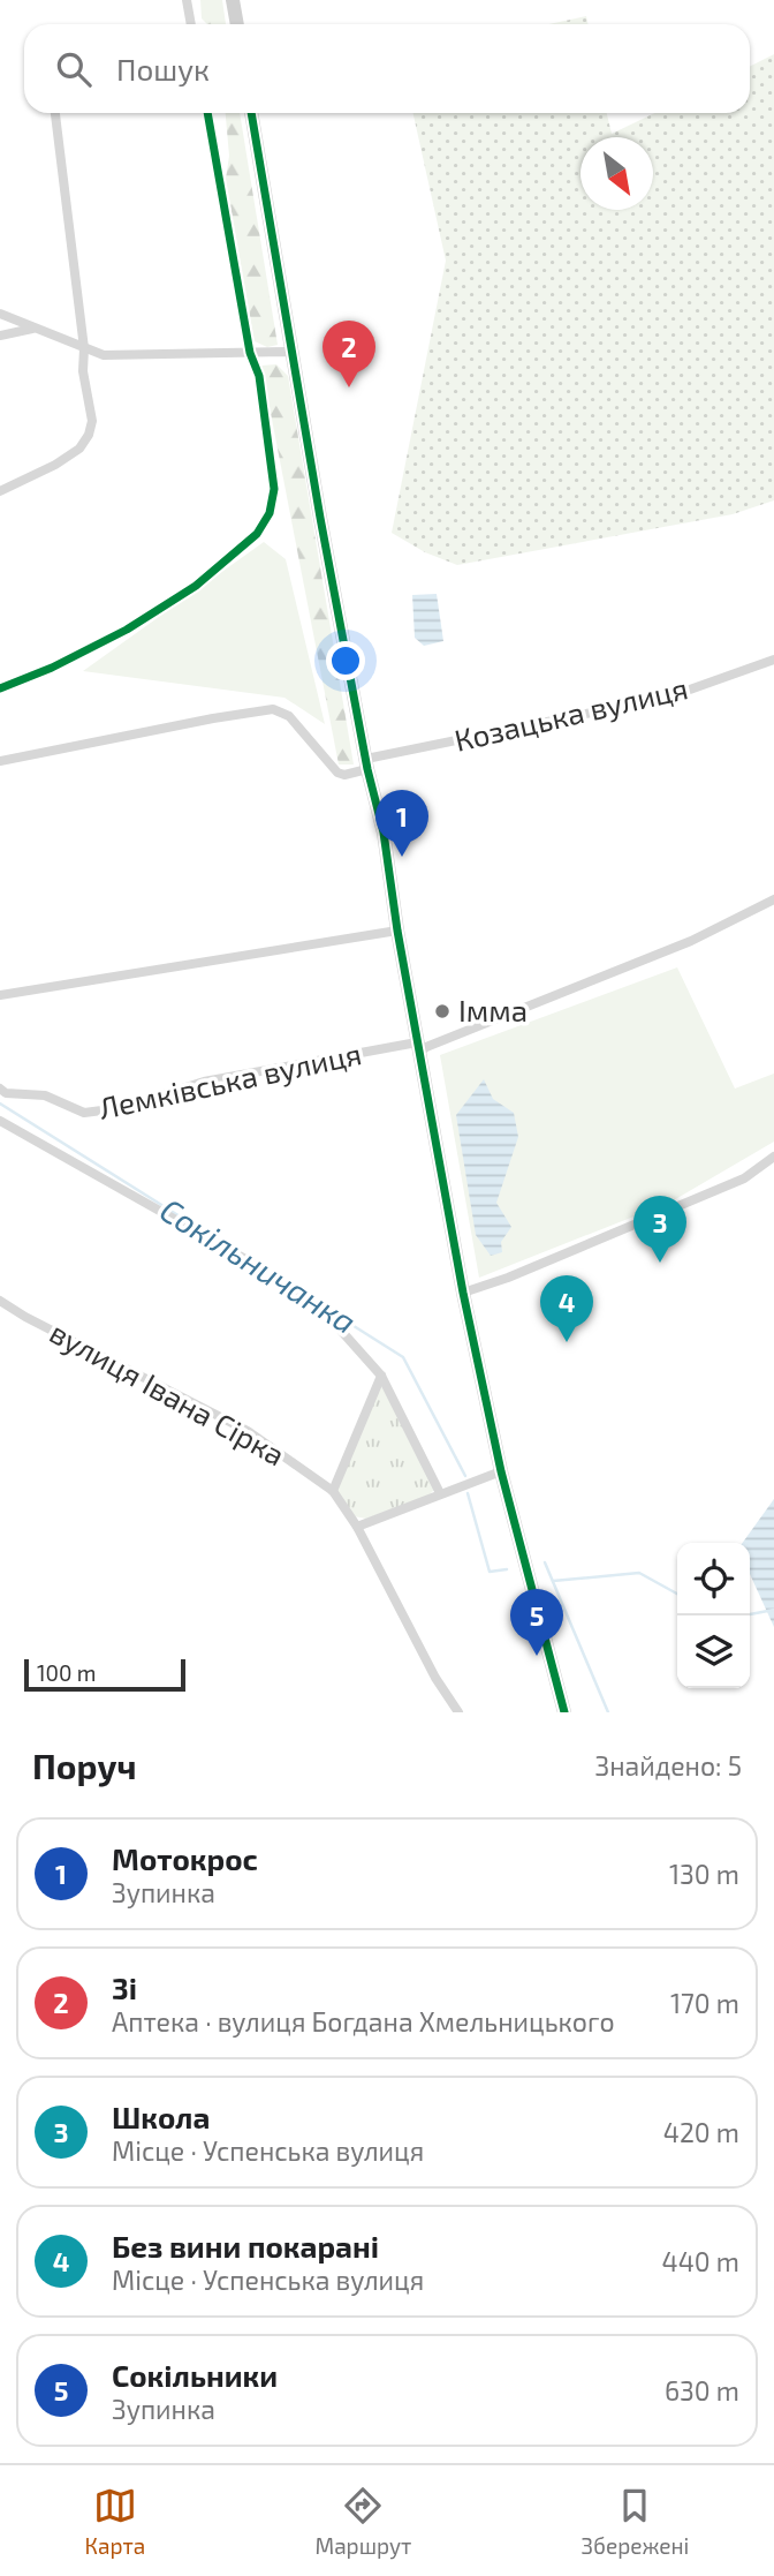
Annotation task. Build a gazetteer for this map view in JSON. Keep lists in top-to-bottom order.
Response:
{
  "streets": {
    "street": ["Козацька вулиця", "Лемківська вулиця", "вулиця Івана Сірка"]
  },
  "water": ["Сокільничанка"],
  "places": ["Імма"],
  "scale_bar": "100 m",
  "north": "bottom right",
  "page": {
    "search": "Пошук",
    "pins": [
      "2",
      "1",
      "3",
      "4",
      "5"
    ],
    "scale": "100 m",
    "heading": ["Поруч", "Знайдено: 5"],
    "list": [
      {
        "mark": "1",
        "name": "Мотокрос",
        "note": "Зупинка",
        "value": "130 m"
      },
      {
        "mark": "2",
        "name": "3і",
        "note": "Аптека · вулиця Богдана Хмельницького",
        "value": "170 m"
      },
      {
        "mark": "3",
        "name": "Школа",
        "note": "Місце · Успенська вулиця",
        "value": "420 m"
      },
      {
        "mark": "4",
        "name": "Без вини покарані",
        "note": "Місце · Успенська вулиця",
        "value": "440 m"
      },
      {
        "mark": "5",
        "name": "Сокільники",
        "note": "Зупинка",
        "value": "630 m"
      }
    ],
    "nav": ["Карта", "Маршрут", "Збережені"]
  }
}
